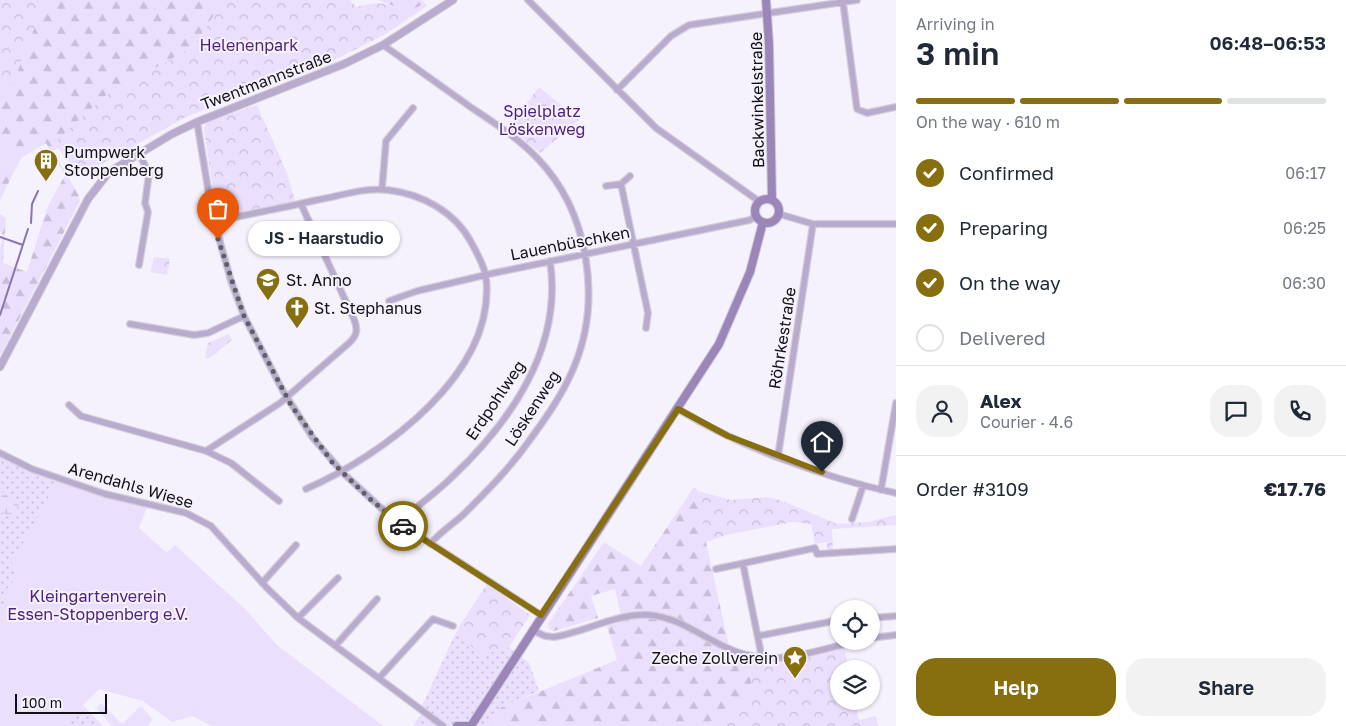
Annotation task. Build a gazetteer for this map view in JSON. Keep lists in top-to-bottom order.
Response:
{
  "streets": {
    "main road": ["Backwinkelstraße"],
    "street": [
      "Twentmannstraße",
      "Lauenbüschken",
      "Röhrkestraße",
      "Erdpohlweg",
      "Löskenweg",
      "Arendahls Wiese"
    ]
  },
  "crossings": [
    ["Twentmannstraße", "Löskenweg"],
    ["Backwinkelstraße", "Lauenbüschken"],
    ["Lauenbüschken", "Erdpohlweg"],
    ["Lauenbüschken", "Löskenweg"]
  ],
  "parks": ["Helenenpark", "Spielplatz Löskenweg", "Kleingartenverein Essen-Stoppenberg e.V."],
  "places": {
    "building": ["Pumpwerk Stoppenberg"],
    "other": ["JS - Haarstudio"],
    "school or university": ["St. Anno"],
    "church": ["St. Stephanus"],
    "place": ["Zeche Zollverein"]
  },
  "scale_bar": "100 m",
  "page": {
    "heading": ["3 min", "Arriving in", "06:48–06:53"],
    "panel": [
      "Alex",
      "Courier · 4.6",
      "Order #3109",
      "€17.76"
    ],
    "bar": "On the way · 610 m",
    "list": [
      ["Confirmed", "06:17"],
      ["Preparing", "06:25"],
      ["On the way", "06:30"],
      "Delivered"
    ],
    "bubble": "JS - Haarstudio",
    "buttons": ["Help", "Share"],
    "scale": "100 m"
  }
}
